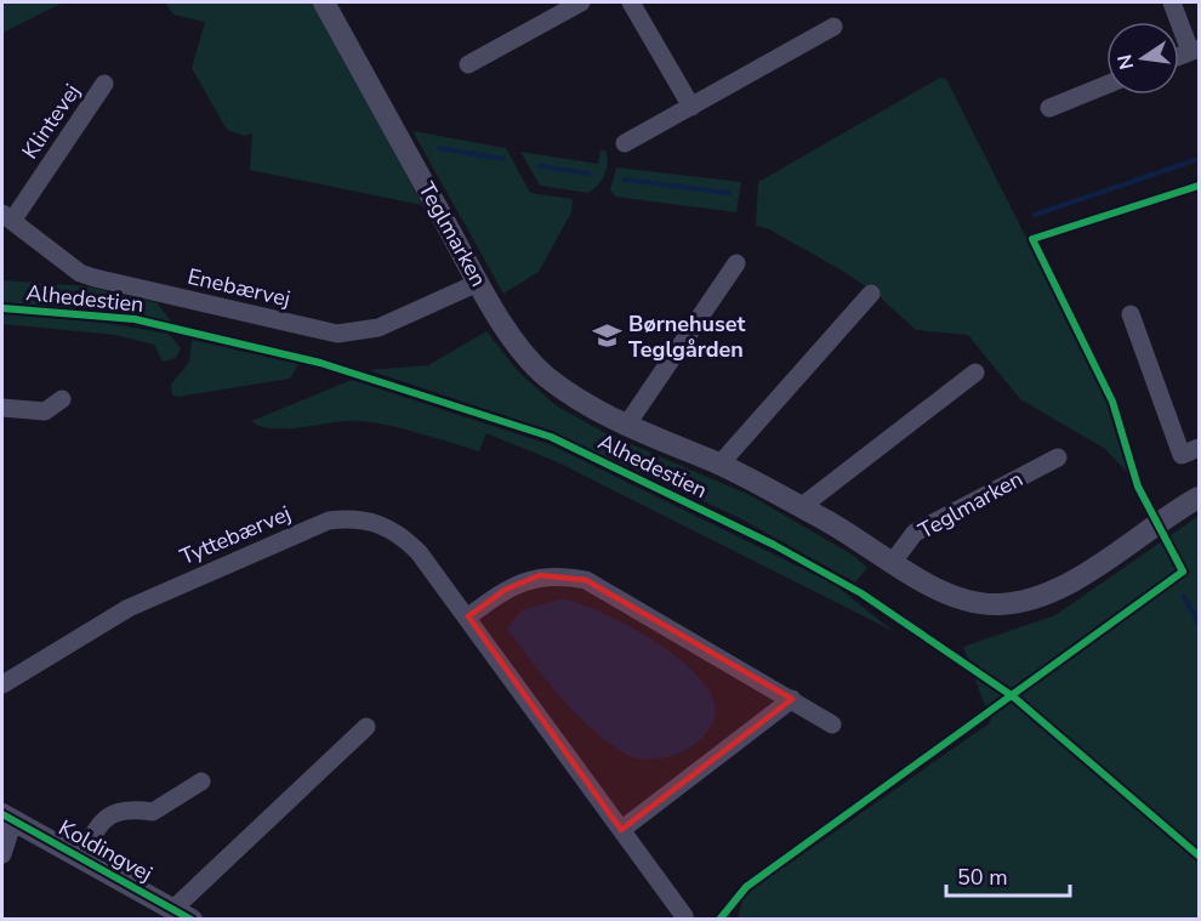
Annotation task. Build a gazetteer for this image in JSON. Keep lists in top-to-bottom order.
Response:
{
  "streets": {
    "street": [
      "Klintevej",
      "Teglmarken",
      "Enebærvej",
      "Tyttebærvej",
      "Koldingvej"
    ],
    "cycle path": ["Alhedestien"]
  },
  "crossings": [
    ["Klintevej", "Enebærvej"],
    ["Teglmarken", "Enebærvej"]
  ],
  "places": {
    "school or university": ["Børnehuset Teglgården"]
  },
  "scale_bar": "50 m",
  "north": "left"
}
